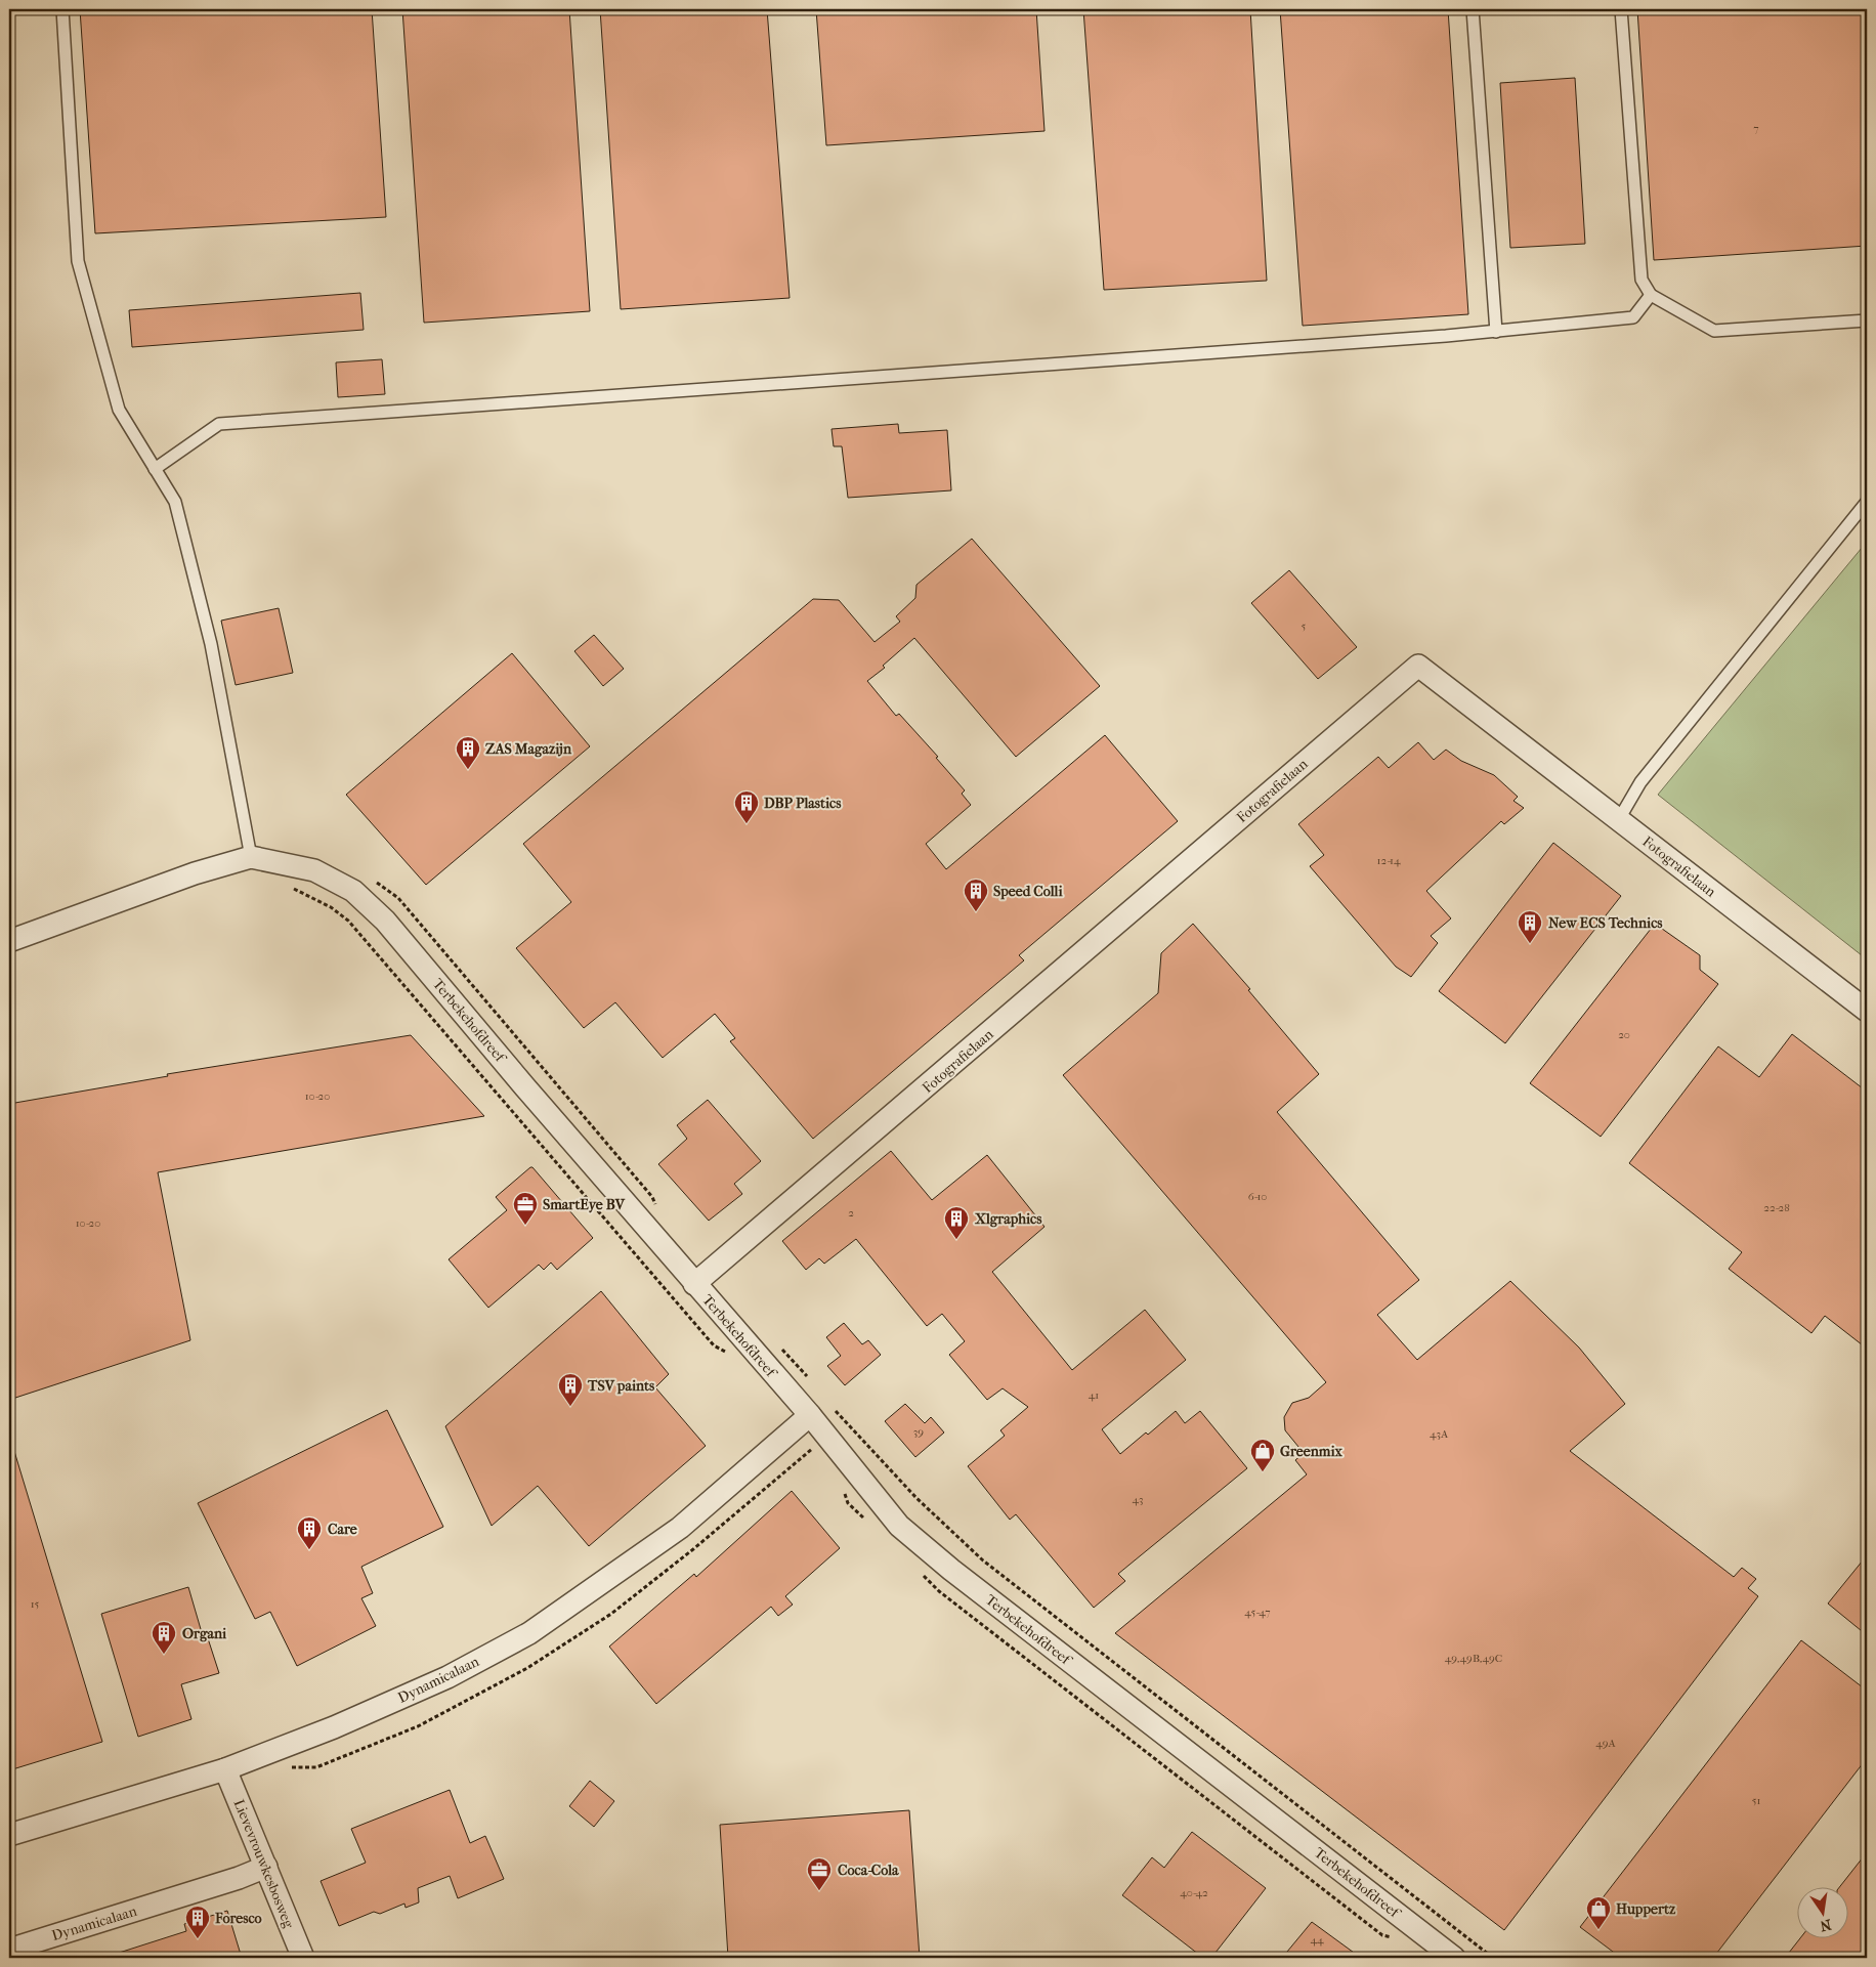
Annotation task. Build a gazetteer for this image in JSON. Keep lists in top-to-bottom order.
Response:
{
  "streets": {
    "street": [
      "Fotografielaan",
      "Terbekehofdreef",
      "Dynamicalaan",
      "Lievevrouwkesbosweg"
    ]
  },
  "crossings": [
    ["Fotografielaan", "Terbekehofdreef"],
    ["Terbekehofdreef", "Dynamicalaan"],
    ["Dynamicalaan", "Lievevrouwkesbosweg"]
  ],
  "places": {
    "building": [
      "ZAS Magazijn",
      "DBP Plastics",
      "Speed Colli",
      "New ECS Technics",
      "Xlgraphics",
      "TSV paints",
      "Care",
      "Organi",
      "Foresco"
    ],
    "office": ["SmartEye BV", "Coca-Cola"],
    "shop": ["Greenmix", "Huppertz"]
  },
  "house_numbers": [
    "7",
    "5",
    "12-14",
    "20",
    "10-20",
    "6-10",
    "22-28",
    "2",
    "10-20",
    "41",
    "39",
    "43A",
    "43",
    "15",
    "45-47",
    "49,49B,49C",
    "49A",
    "51",
    "40-42",
    "44"
  ],
  "north": "bottom"
}
